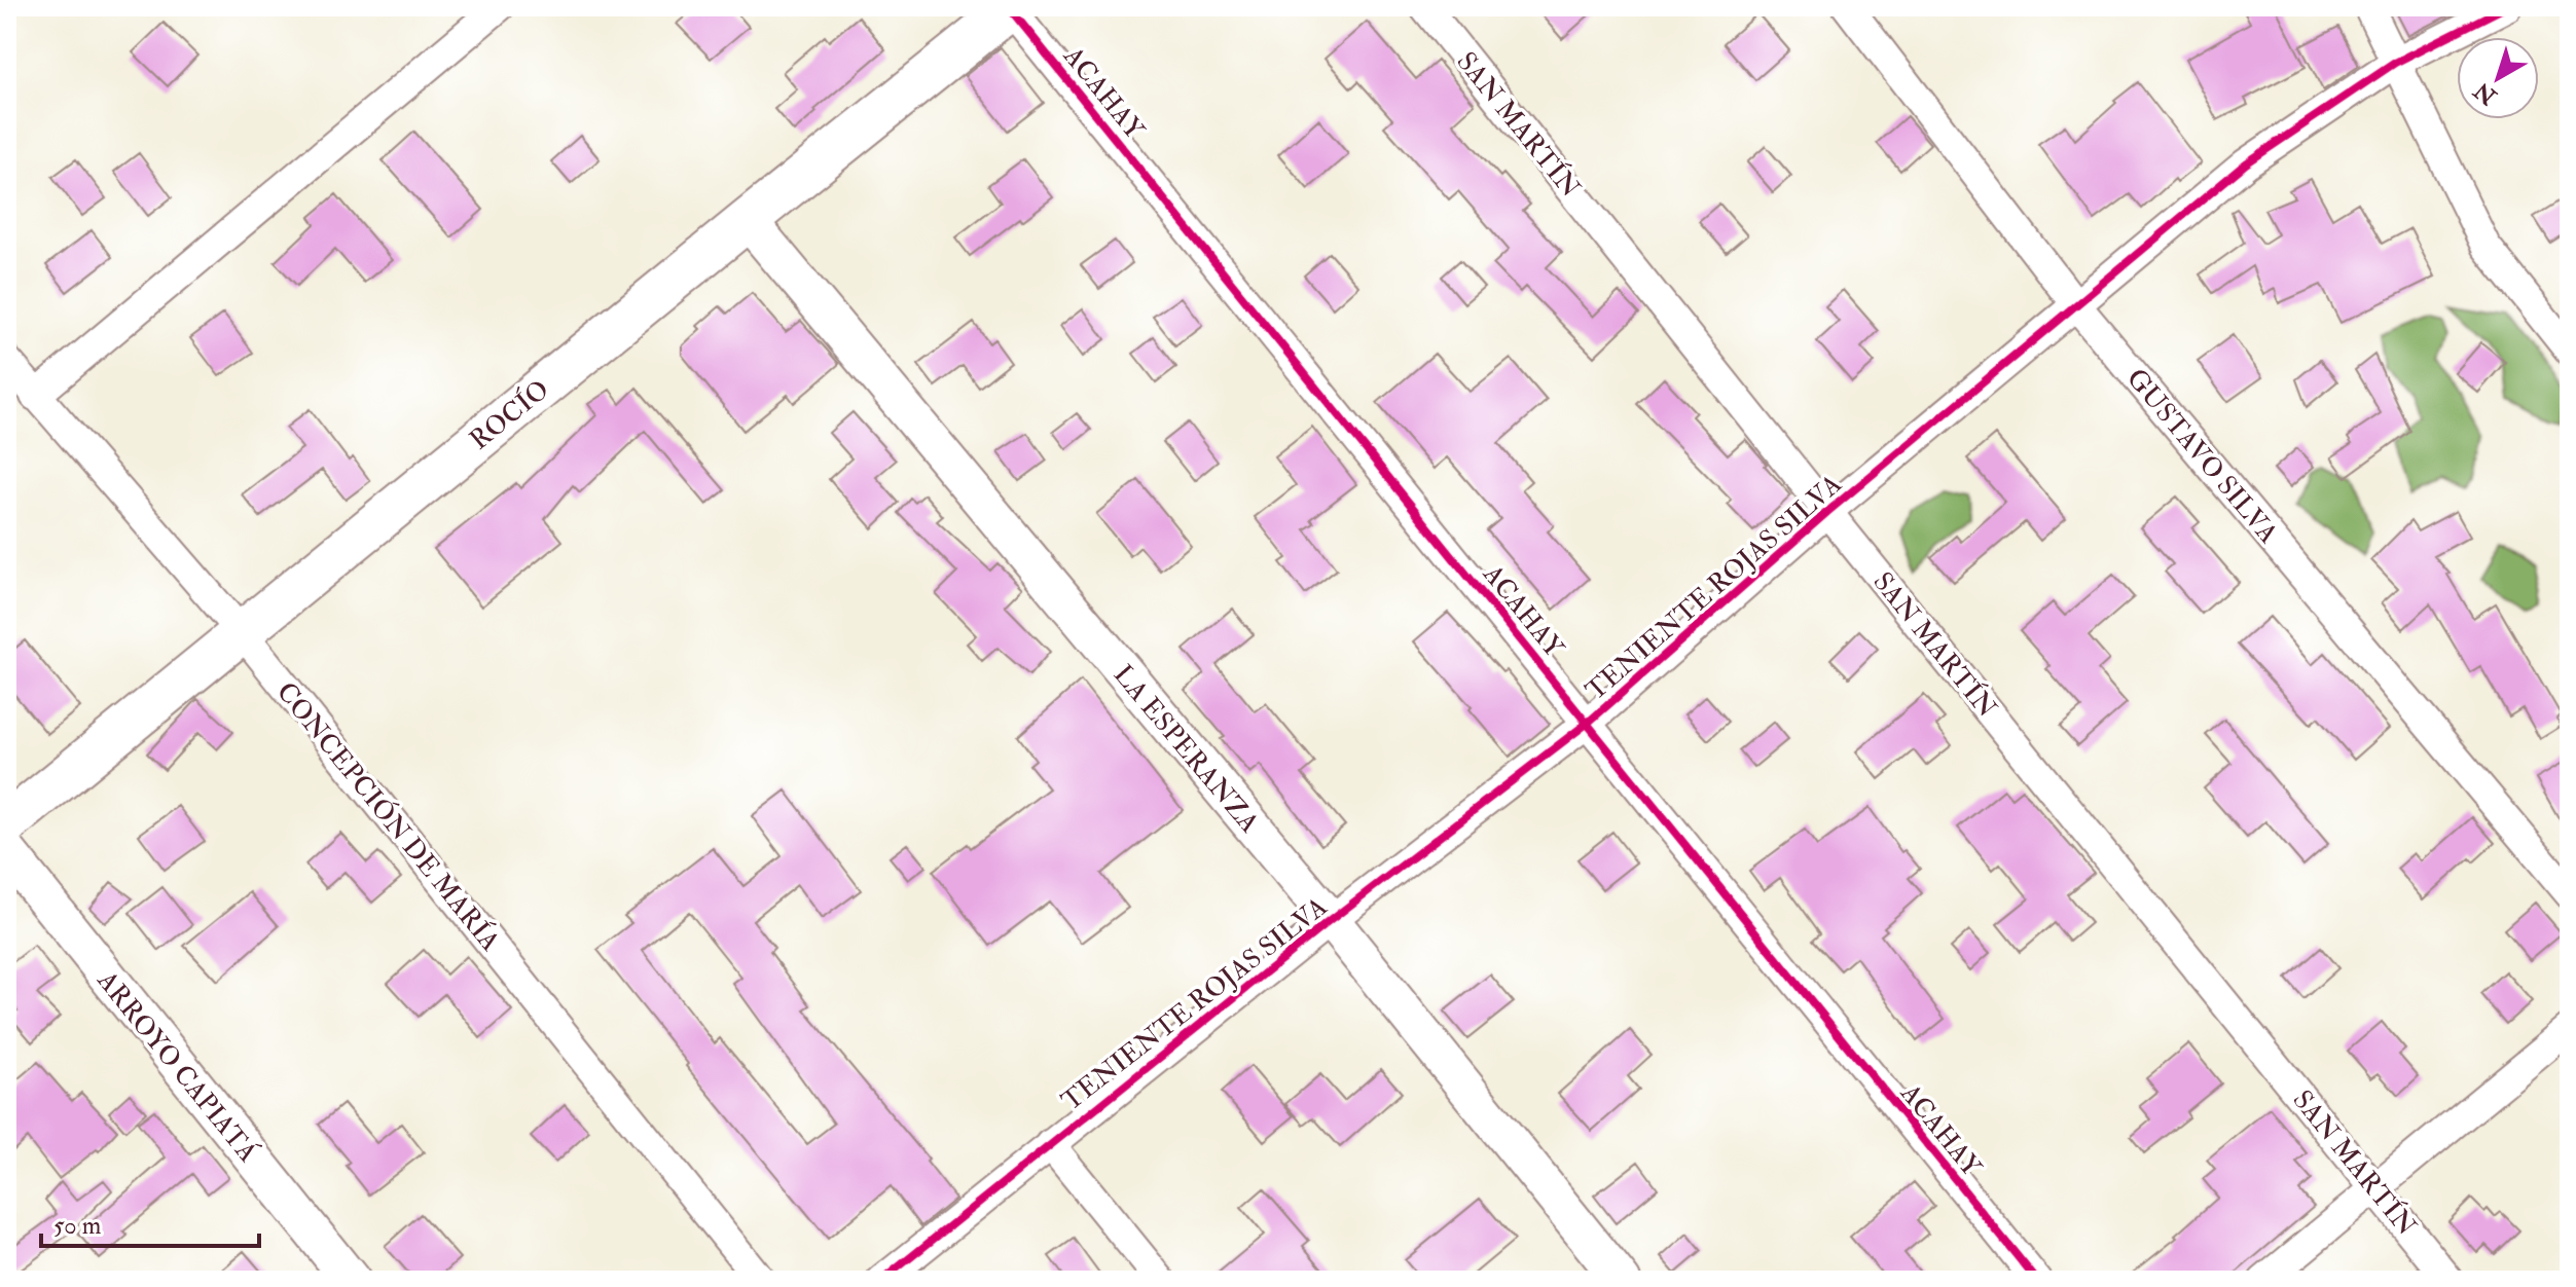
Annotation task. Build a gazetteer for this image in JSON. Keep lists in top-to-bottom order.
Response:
{
  "streets": {
    "main road": ["ROCÍO"],
    "street": [
      "ACAHAY",
      "SAN MARTÍN",
      "GUSTAVO SILVA",
      "TENIENTE ROJAS SILVA",
      "LA ESPERANZA",
      "CONCEPCIÓN DE MARÍA",
      "ARROYO CAPIATÁ"
    ]
  },
  "crossings": [
    ["ACAHAY", "ROCÍO"],
    ["ACAHAY", "TENIENTE ROJAS SILVA"],
    ["SAN MARTÍN", "TENIENTE ROJAS SILVA"],
    ["ROCÍO", "LA ESPERANZA"],
    ["ROCÍO", "CONCEPCIÓN DE MARÍA"],
    ["GUSTAVO SILVA", "TENIENTE ROJAS SILVA"],
    ["TENIENTE ROJAS SILVA", "LA ESPERANZA"]
  ],
  "scale_bar": "50 m",
  "north": "bottom left"
}
